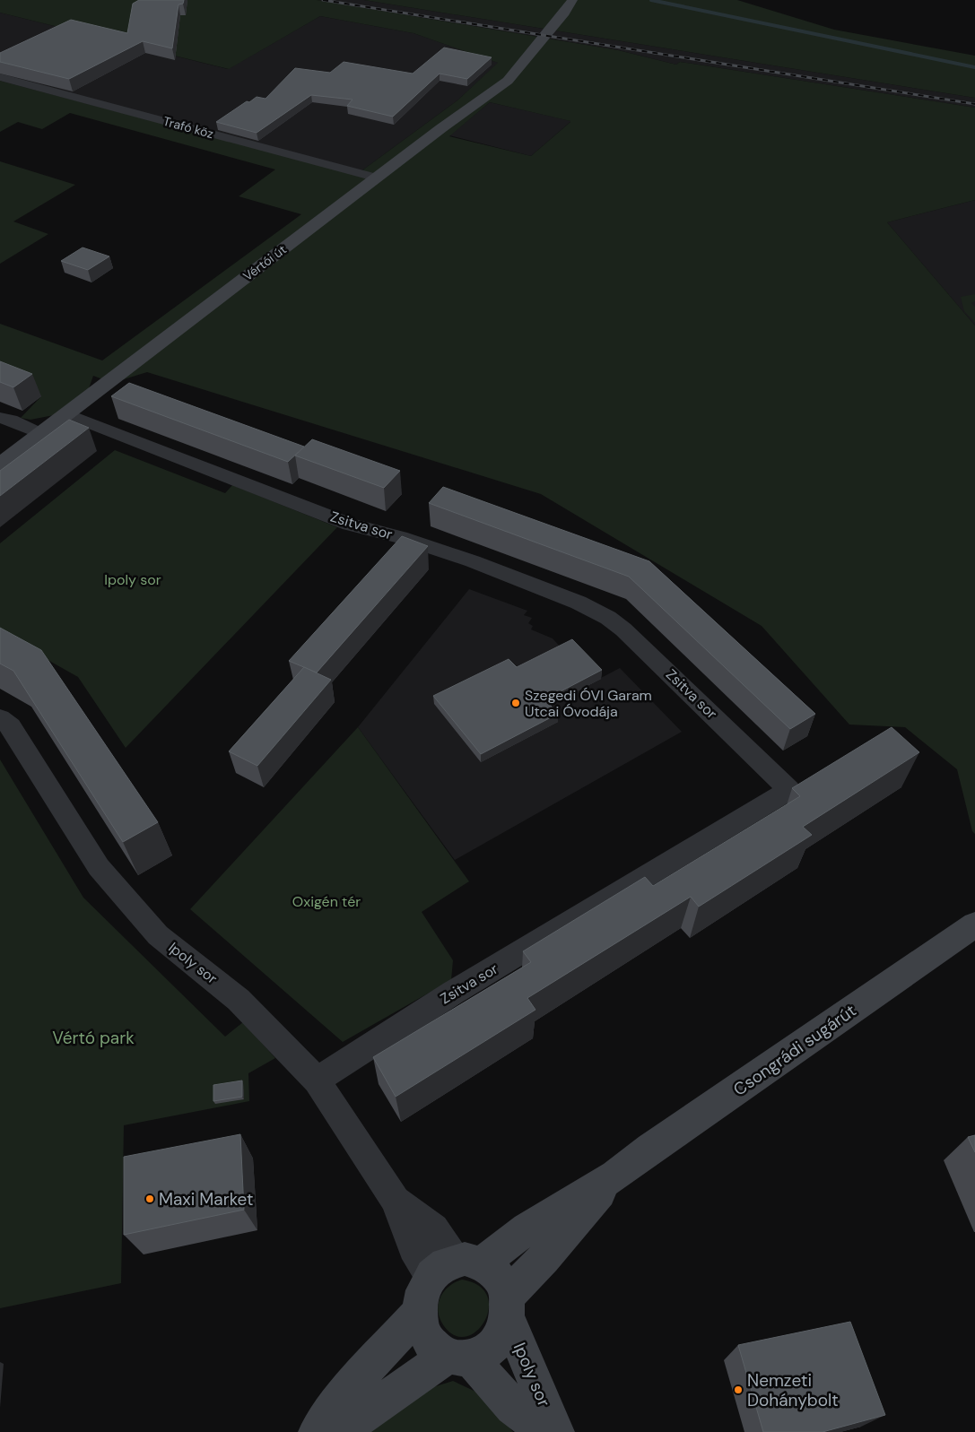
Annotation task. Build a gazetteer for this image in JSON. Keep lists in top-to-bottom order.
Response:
{
  "streets": {
    "street": [
      "Trafó köz",
      "Vértói út",
      "Zsitva sor",
      "Ipoly sor",
      "Csongrádi sugárút"
    ]
  },
  "crossings": [
    ["Trafó köz", "Vértói út"],
    ["Vértói út", "Zsitva sor"],
    ["Zsitva sor", "Ipoly sor"],
    ["Ipoly sor", "Csongrádi sugárút"]
  ],
  "parks": ["Ipoly sor", "Oxigén tér", "Vértó park"],
  "places": ["Szegedi ÓVI Garam Utcai Óvodája", "Maxi Market", "Nemzeti Dohánybolt"]
}
